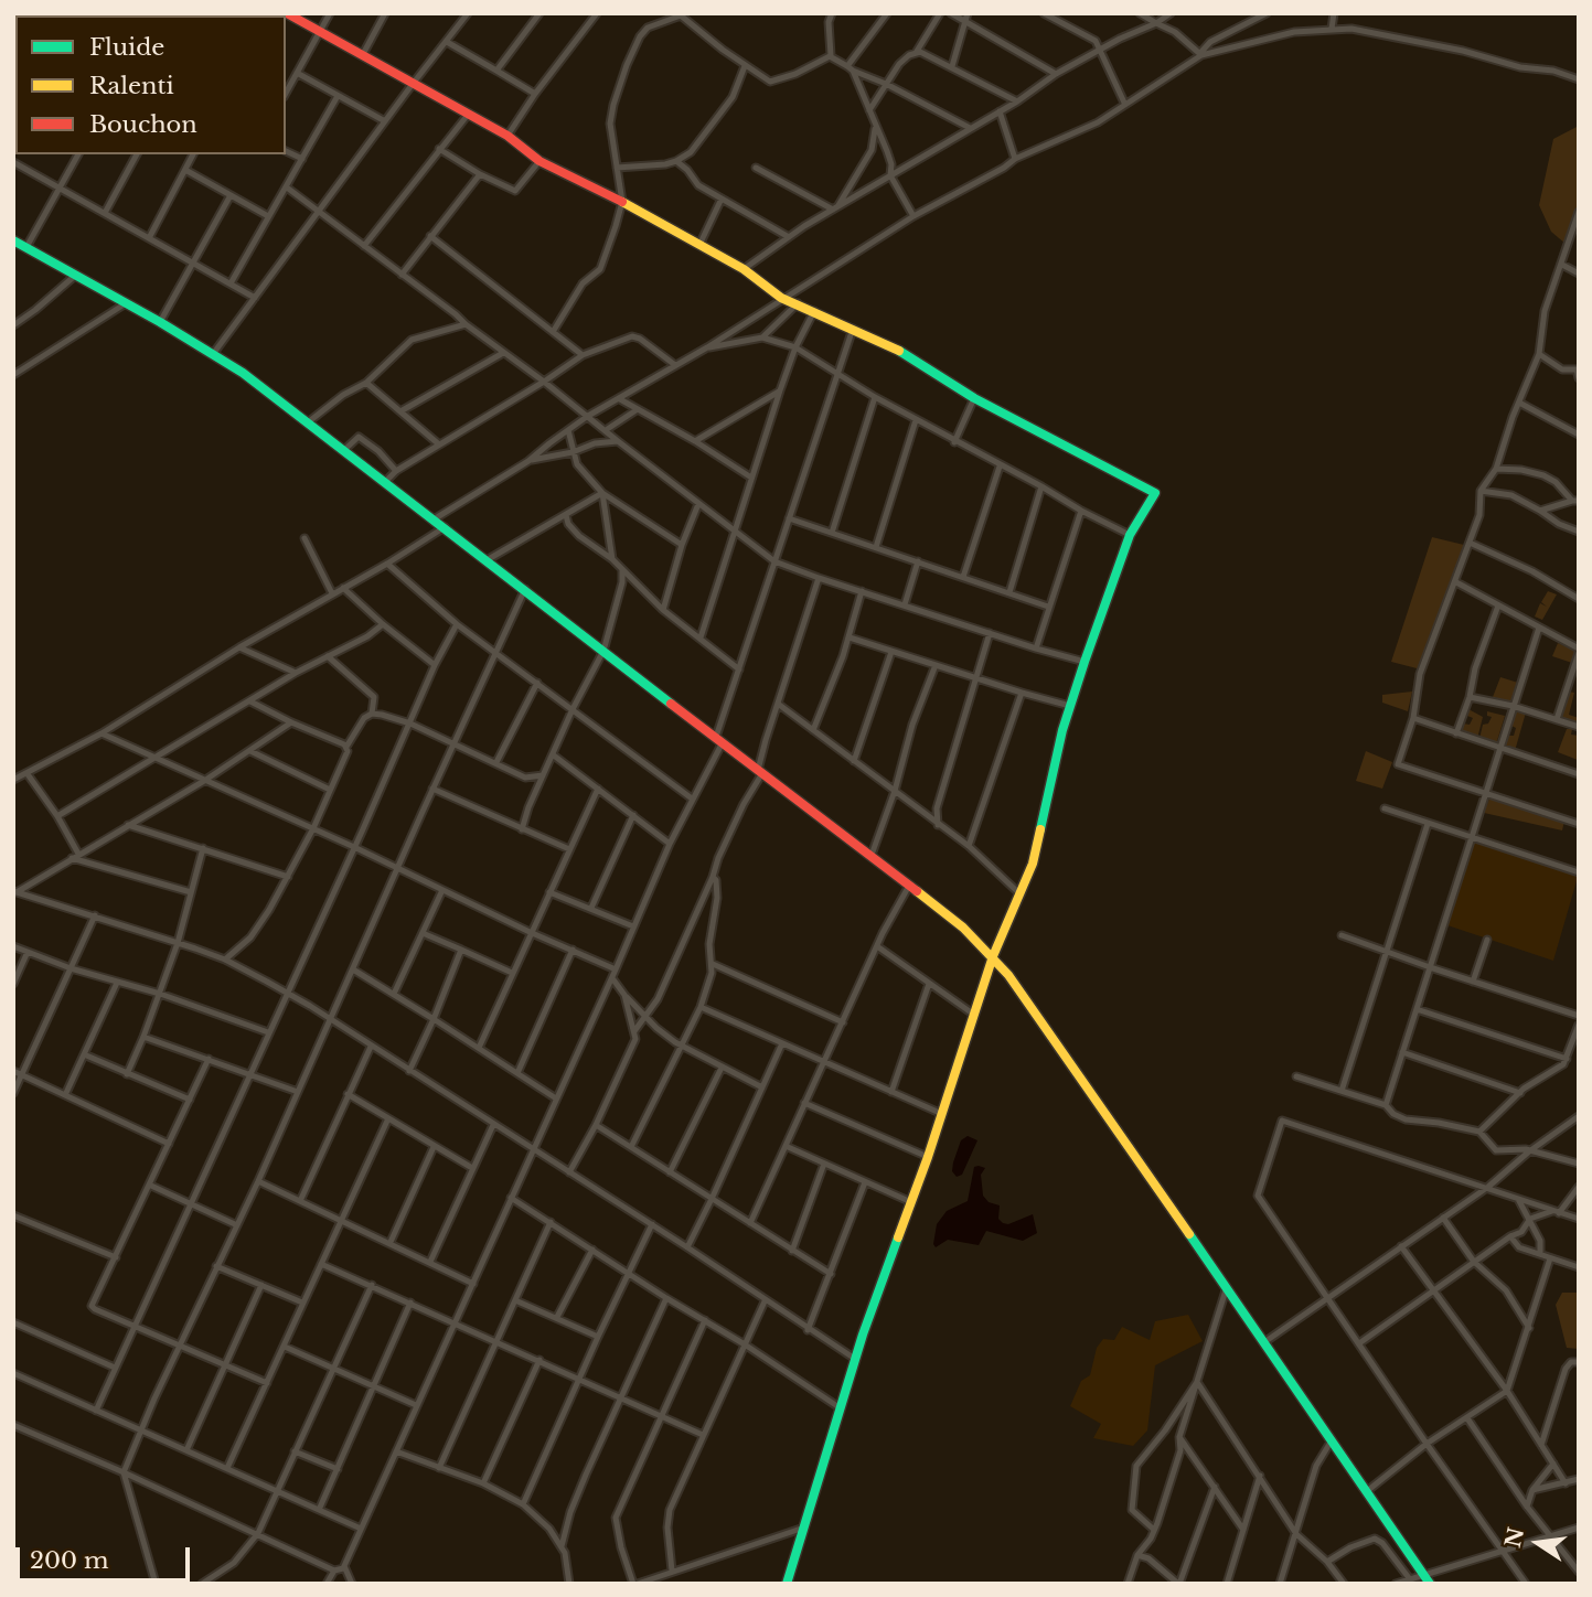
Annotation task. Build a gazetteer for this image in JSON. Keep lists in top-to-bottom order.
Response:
{
  "legend": ["Fluide", "Ralenti", "Bouchon"],
  "scale_bar": "200 m",
  "north": "left"
}
